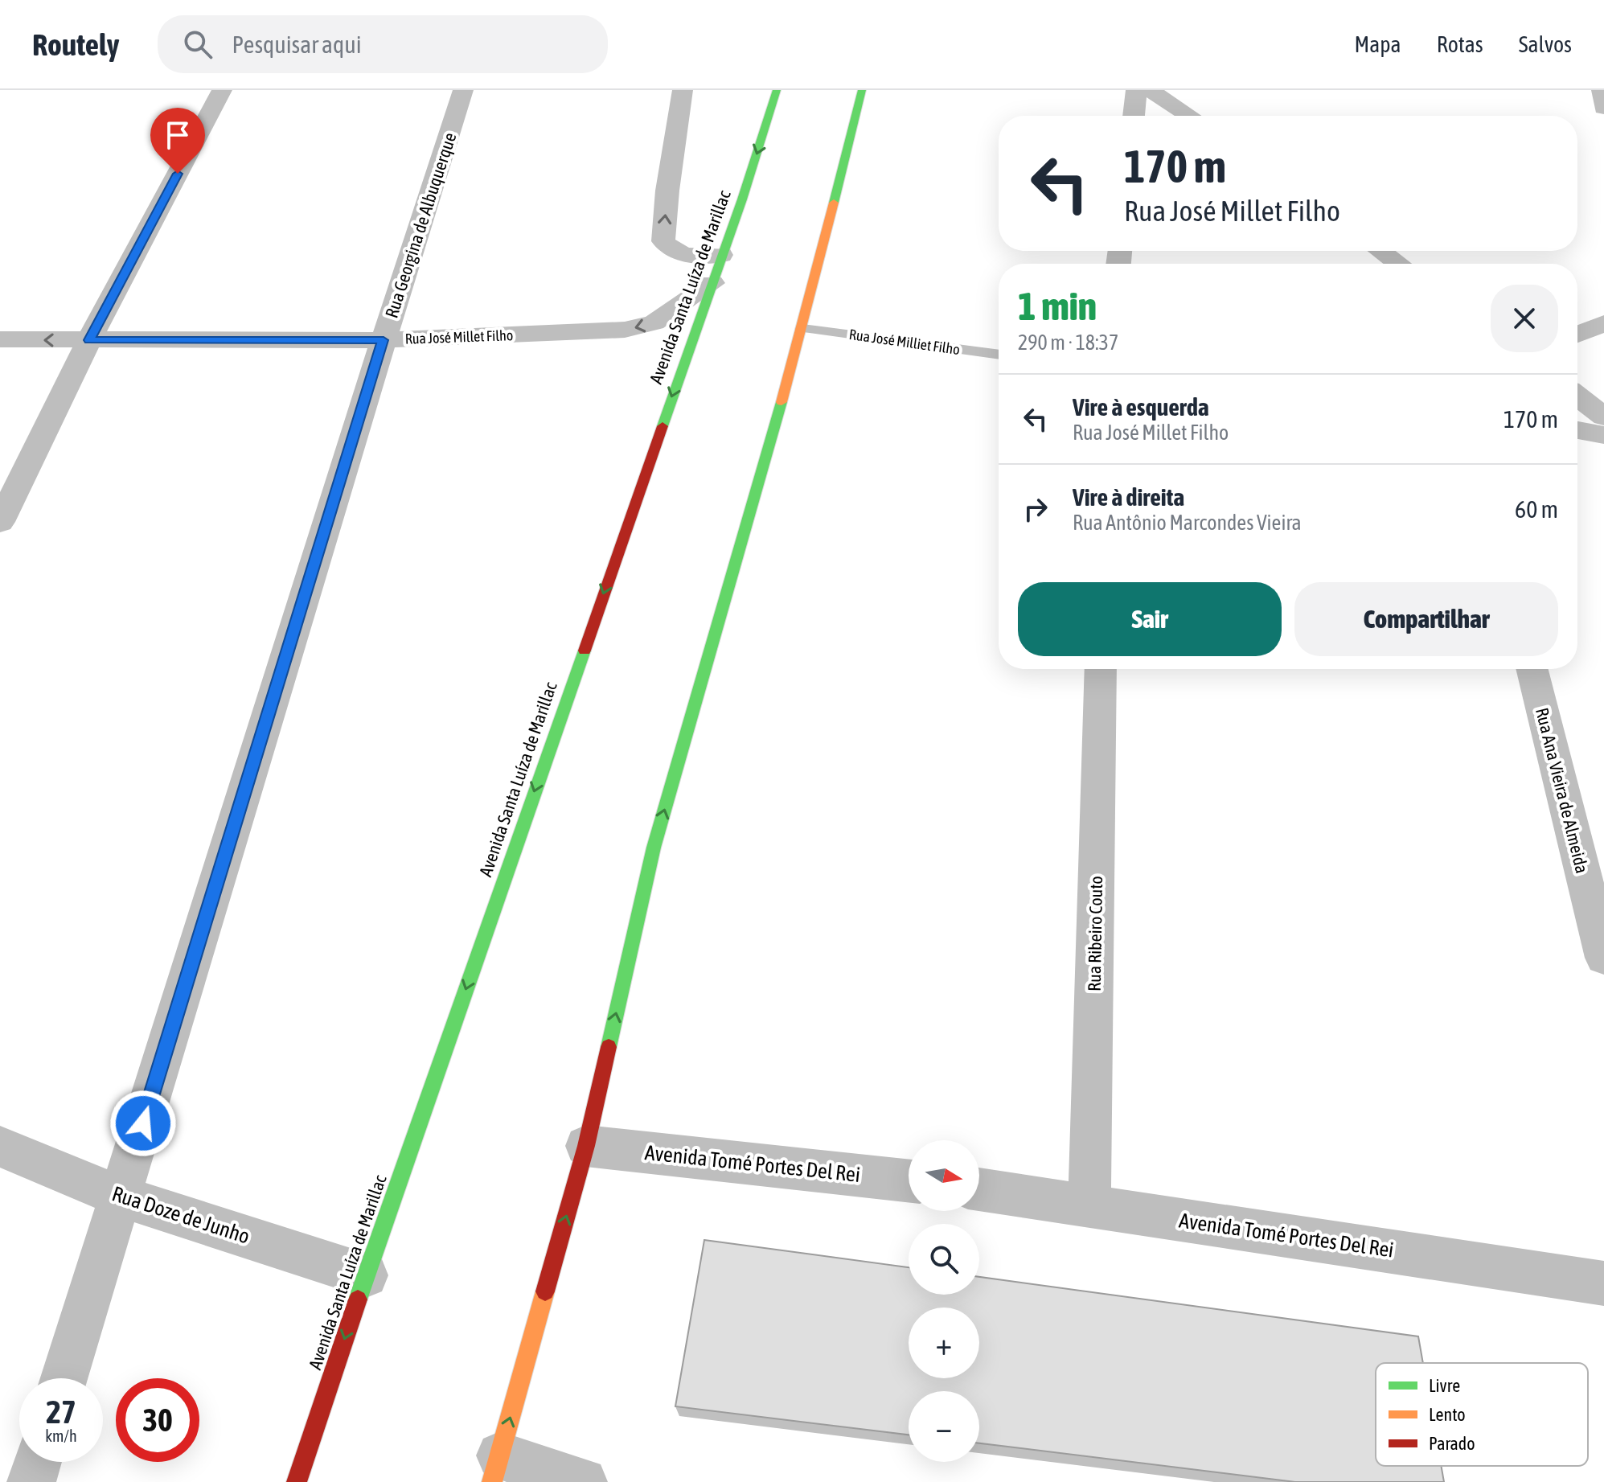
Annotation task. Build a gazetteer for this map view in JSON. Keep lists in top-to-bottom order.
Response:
{
  "streets": {
    "main road": ["Avenida Santa Luíza de Marillac"],
    "street": [
      "Rua Georgina de Albuquerque",
      "Rua José Millet Filho",
      "Rua Ana Vieira de Almeida",
      "Rua Ribeiro Couto",
      "Avenida Tomé Portes Del Rei",
      "Rua Doze de Junho"
    ],
    "lane": ["Rua José Milliet Filho"]
  },
  "crossings": [
    ["Rua Georgina de Albuquerque", "Rua José Millet Filho"],
    ["Rua Georgina de Albuquerque", "Rua Doze de Junho"],
    ["Avenida Santa Luíza de Marillac", "Rua José Millet Filho"],
    ["Avenida Santa Luíza de Marillac", "Rua Doze de Junho"],
    ["Rua Ribeiro Couto", "Avenida Tomé Portes Del Rei"]
  ],
  "one_way": ["Rua José Millet Filho"],
  "legend": ["Livre", "Lento", "Parado"],
  "north": "right",
  "page": {
    "header": "Routely",
    "search": "Pesquisar aqui",
    "nav": ["Mapa", "Rotas", "Salvos"],
    "turn": ["170 m", "Rua José Millet Filho"],
    "heading": ["1 min", "290 m · 18:37"],
    "list": [
      {
        "name": "Vire à esquerda",
        "note": "Rua José Millet Filho",
        "value": "170 m"
      },
      {
        "name": "Vire à direita",
        "note": "Rua Antônio Marcondes Vieira",
        "value": "60 m"
      }
    ],
    "buttons": ["Sair", "Compartilhar"],
    "map_buttons": ["+", "−"],
    "speed": "27 km/h",
    "limit": "30"
  }
}
